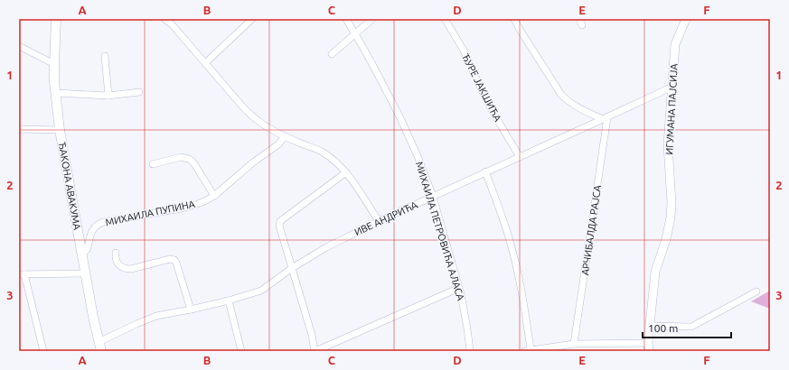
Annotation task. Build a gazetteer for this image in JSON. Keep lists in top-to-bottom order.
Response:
{
  "streets": {
    "main road": ["ЂАКОНА АВАКУМА"],
    "street": [
      "ЂУРЕ ЈАКШИЋА",
      "ИГУМАНА ПАЈСИЈА",
      "МИХАИЛА ПУПИНА",
      "ИВЕ АНДРИЋА",
      "АРЧИБАЛДА РАЈСА",
      "МИХАИЛА ПЕТРОВИЋА АЛАСА"
    ]
  },
  "crossings": [
    ["ЂУРЕ ЈАКШИЋА", "ИВЕ АНДРИЋА"],
    ["ИГУМАНА ПАЈСИЈА", "ИВЕ АНДРИЋА"],
    ["ЂАКОНА АВАКУМА", "МИХАИЛА ПУПИНА"],
    ["ЂАКОНА АВАКУМА", "ИВЕ АНДРИЋА"],
    ["ИВЕ АНДРИЋА", "АРЧИБАЛДА РАЈСА"],
    ["ИВЕ АНДРИЋА", "МИХАИЛА ПЕТРОВИЋА АЛАСА"]
  ],
  "scale_bar": "100 m",
  "grid": {
    "columns": [
      "A",
      "B",
      "C",
      "D",
      "E",
      "F"
    ],
    "rows": ["1", "2", "3"]
  }
}
